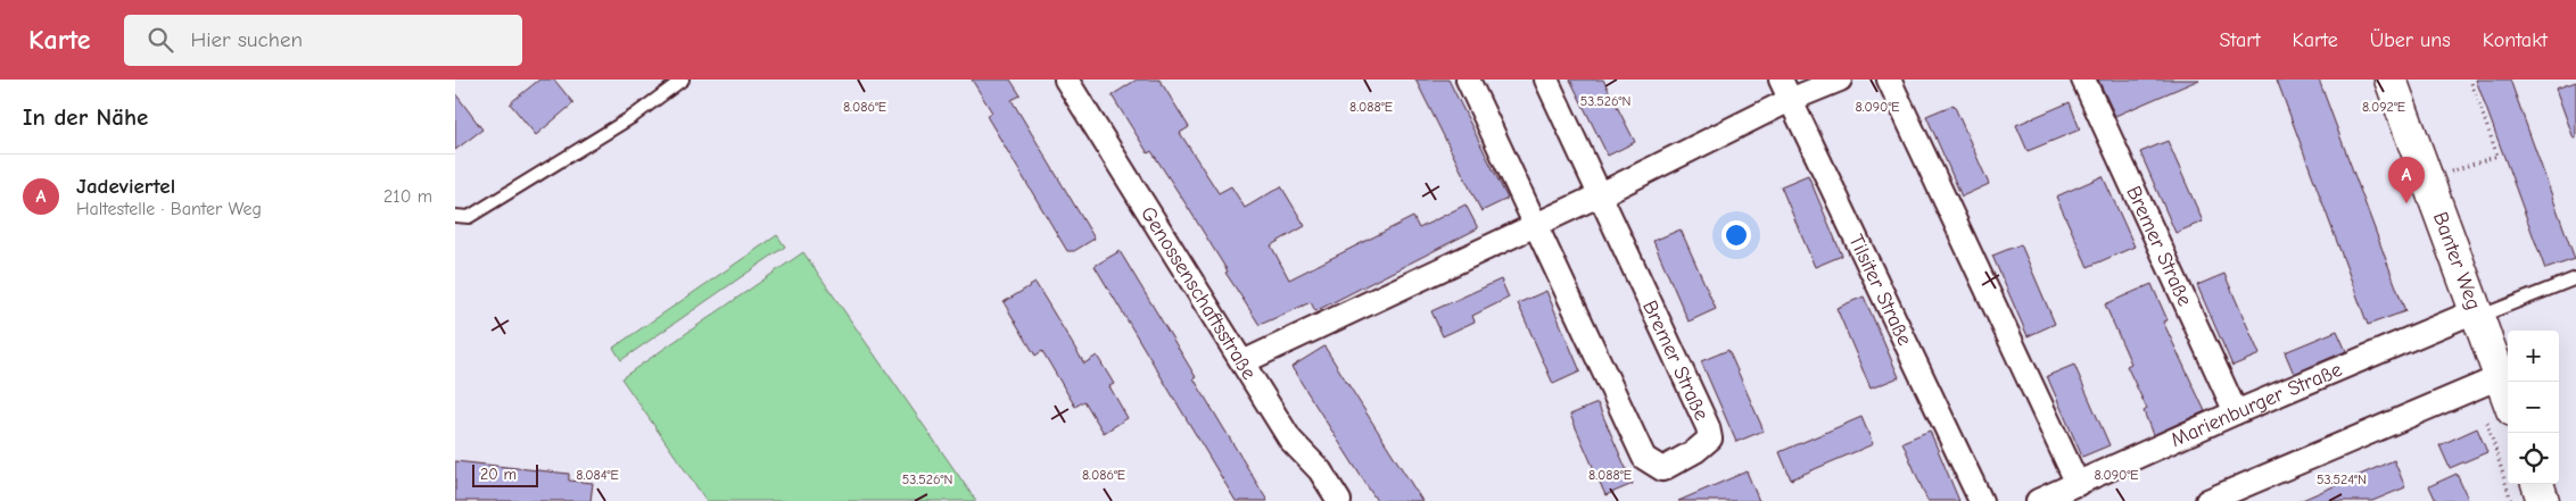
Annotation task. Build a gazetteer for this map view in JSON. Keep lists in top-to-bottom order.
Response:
{
  "streets": {
    "main road": ["Banter Weg"],
    "street": [
      "Bremer Straße",
      "Tilsiter Straße",
      "Genossenschaftsstraße",
      "Marienburger Straße"
    ]
  },
  "crossings": [
    ["Bremer Straße", "Marienburger Straße"],
    ["Banter Weg", "Marienburger Straße"]
  ],
  "scale_bar": "20 m",
  "page": {
    "header": "Karte",
    "search": "Hier suchen",
    "nav": [
      "Start",
      "Karte",
      "Über uns",
      "Kontakt"
    ],
    "heading": "In der Nähe",
    "list": [
      {
        "mark": "A",
        "name": "Jadeviertel",
        "note": "Haltestelle · Banter Weg",
        "value": "210 m"
      }
    ],
    "pins": "A",
    "map_buttons": ["+", "−"],
    "scale": "20 m"
  },
  "coordinates": [
    "53.526°N",
    "8.086°E",
    "8.088°E",
    "8.090°E",
    "8.092°E",
    "8.084°E",
    "53.524°N"
  ]
}
